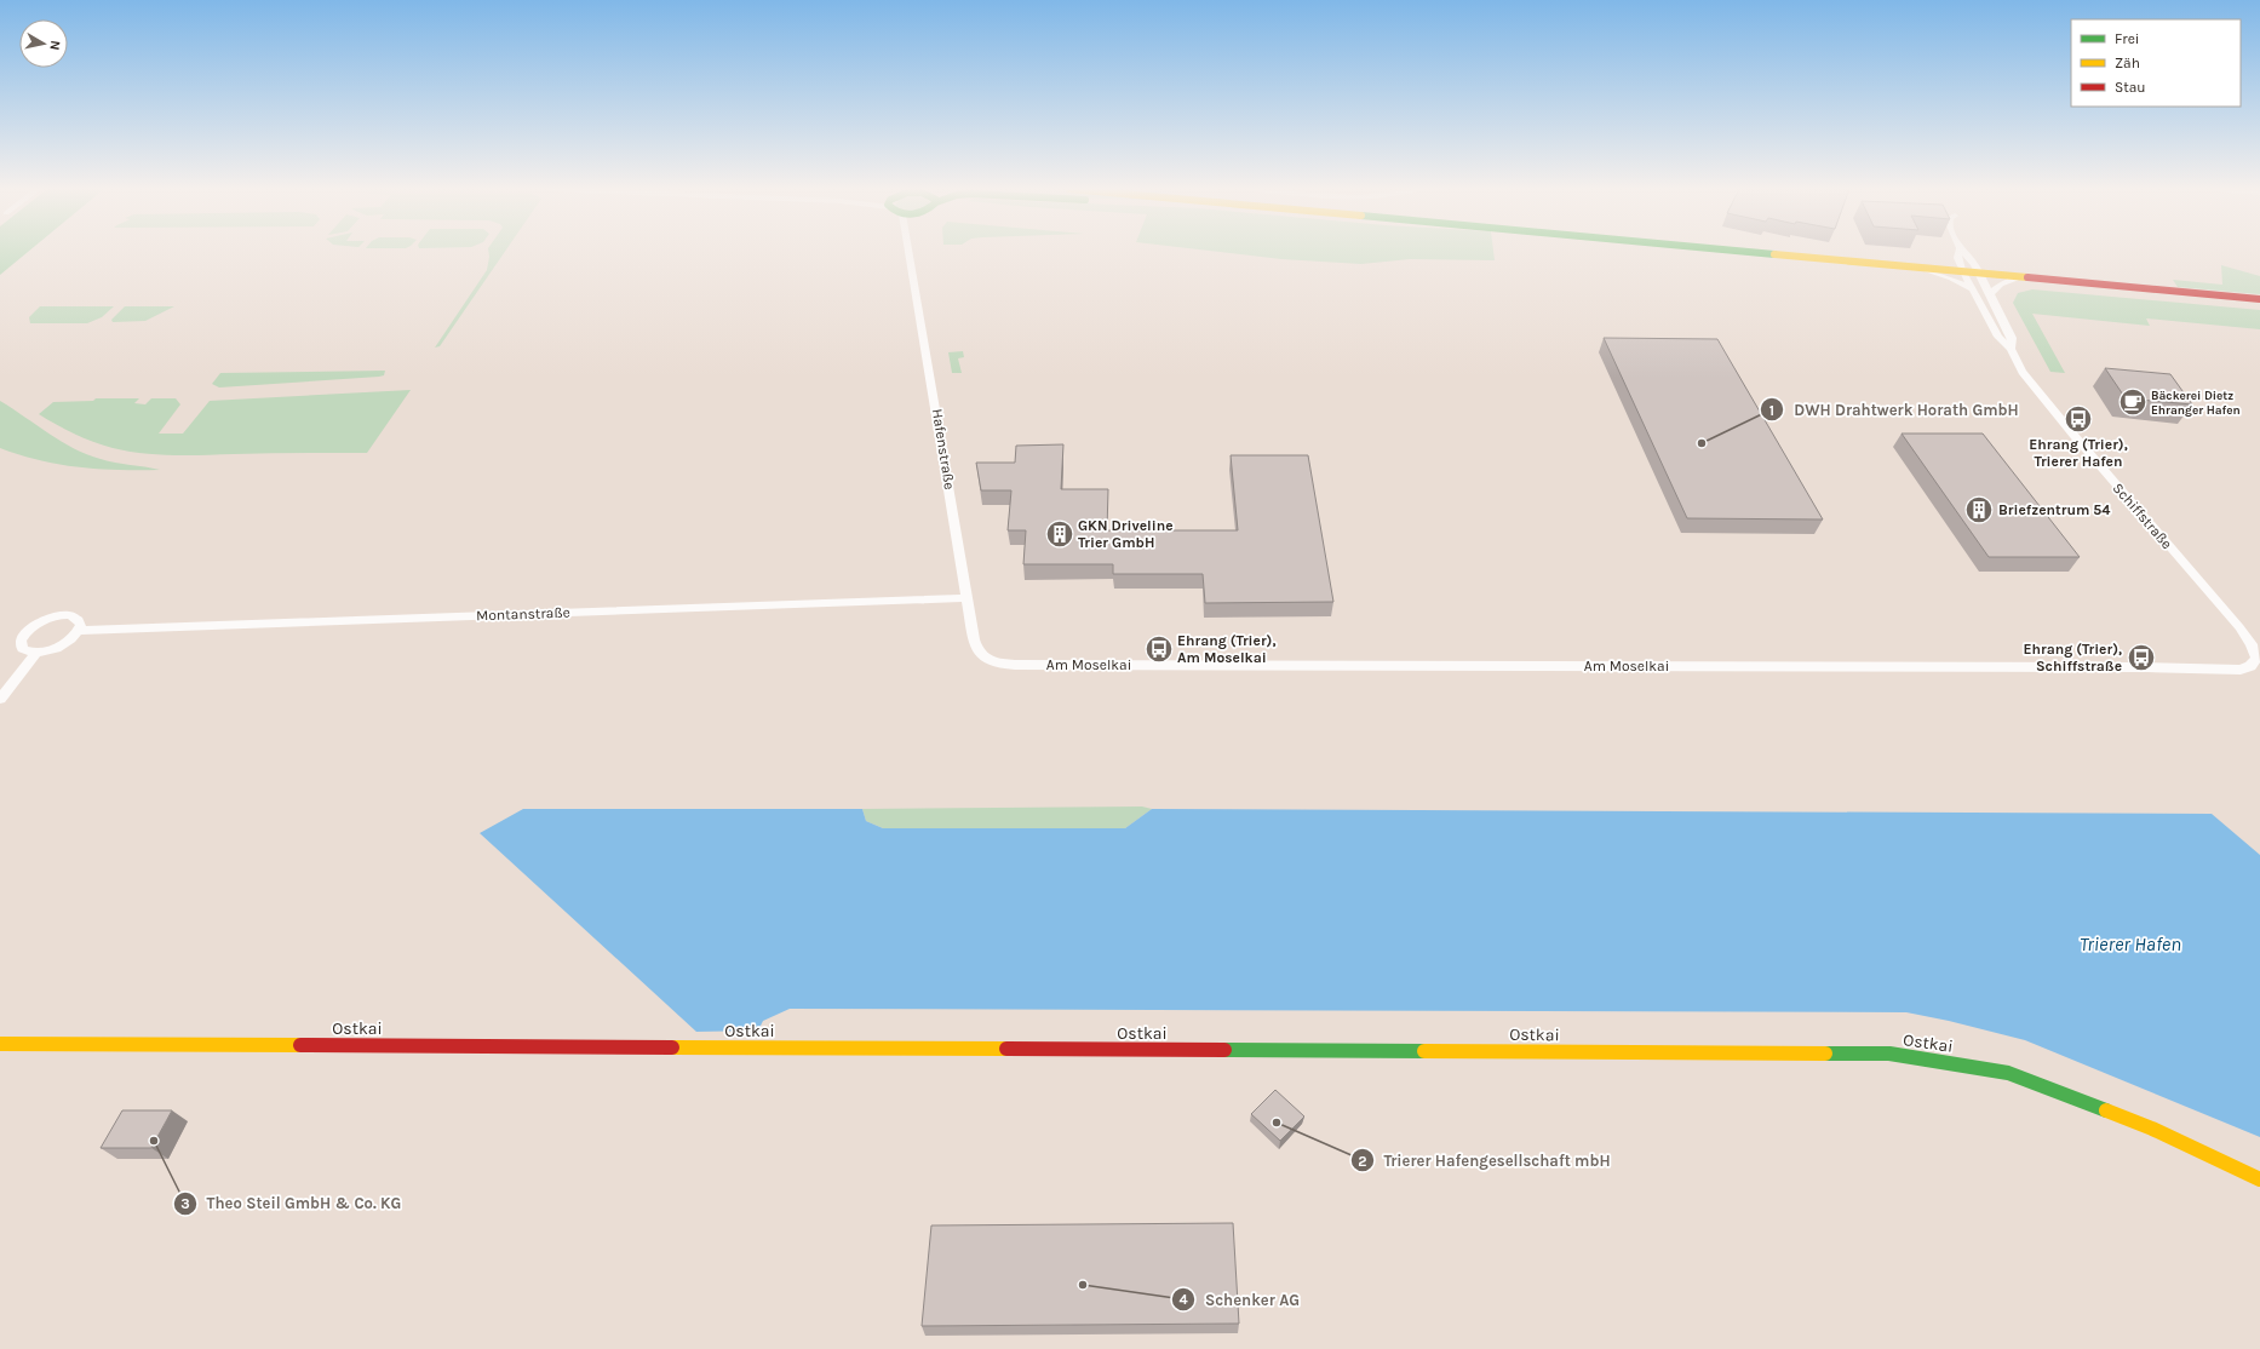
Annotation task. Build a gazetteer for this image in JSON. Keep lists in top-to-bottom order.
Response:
{
  "streets": {
    "main road": ["Ostkai"],
    "street": [
      "Hafenstraße",
      "Schiffstraße",
      "Montanstraße",
      "Am Moselkai"
    ]
  },
  "crossings": [
    ["Hafenstraße", "Montanstraße"],
    ["Hafenstraße", "Am Moselkai"],
    ["Schiffstraße", "Am Moselkai"]
  ],
  "water": ["Trierer Hafen"],
  "places": {
    "cafe": ["Bäckerei Dietz Ehranger Hafen"],
    "bus stop": ["Ehrang (Trier), Trierer Hafen", "Ehrang (Trier), Am Moselkai", "Ehrang (Trier), Schiffstraße"],
    "other": [
      "DWH Drahtwerk Horath GmbH",
      "Trierer Hafengesellschaft mbH",
      "Theo Steil GmbH & Co. KG",
      "Schenker AG"
    ],
    "building": ["Briefzentrum 54", "GKN Driveline Trier GmbH"]
  },
  "legend": ["Frei", "Zäh", "Stau"],
  "north": "right"
}
